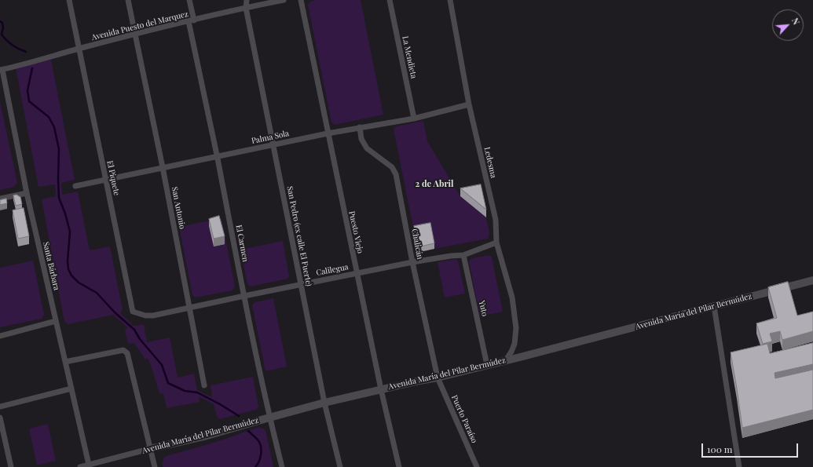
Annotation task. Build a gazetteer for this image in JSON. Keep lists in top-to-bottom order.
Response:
{
  "streets": {
    "street": [
      "Avenida Puesto del Marquez",
      "La Mendieta",
      "Palma Sola",
      "Ledesma",
      "El Piquete",
      "San Antonio",
      "Puesto Viejo",
      "San Pedro (ex calle El Fuerte)",
      "El Carmen",
      "Chalicán",
      "Santa Bárbara",
      "Calilegua",
      "Yuto",
      "Avenida María del Pilar Bermúdez",
      "Puerto Paraíso"
    ]
  },
  "crossings": [
    ["Avenida Puesto del Marquez", "El Piquete"],
    ["Avenida Puesto del Marquez", "San Antonio"],
    ["Avenida Puesto del Marquez", "San Pedro (ex calle El Fuerte)"],
    ["Avenida Puesto del Marquez", "El Carmen"],
    ["Avenida Puesto del Marquez", "Santa Bárbara"],
    ["La Mendieta", "Palma Sola"],
    ["Palma Sola", "Ledesma"],
    ["Palma Sola", "El Piquete"],
    ["Palma Sola", "San Antonio"],
    ["Palma Sola", "Puesto Viejo"],
    ["Palma Sola", "San Pedro (ex calle El Fuerte)"],
    ["Palma Sola", "El Carmen"],
    ["Palma Sola", "Chalicán"],
    ["Ledesma", "Calilegua"],
    ["Ledesma", "Avenida María del Pilar Bermúdez"],
    ["El Piquete", "Calilegua"],
    ["San Antonio", "Calilegua"],
    ["Puesto Viejo", "Calilegua"],
    ["Puesto Viejo", "Avenida María del Pilar Bermúdez"],
    ["San Pedro (ex calle El Fuerte)", "Calilegua"],
    ["San Pedro (ex calle El Fuerte)", "Avenida María del Pilar Bermúdez"],
    ["El Carmen", "Calilegua"],
    ["El Carmen", "Avenida María del Pilar Bermúdez"],
    ["Chalicán", "Calilegua"],
    ["Chalicán", "Avenida María del Pilar Bermúdez"],
    ["Chalicán", "Puerto Paraíso"],
    ["Santa Bárbara", "Avenida María del Pilar Bermúdez"],
    ["Calilegua", "Yuto"],
    ["Yuto", "Avenida María del Pilar Bermúdez"],
    ["Avenida María del Pilar Bermúdez", "Puerto Paraíso"]
  ],
  "districts": ["2 de Abril"],
  "scale_bar": "100 m",
  "north": "top right"
}
